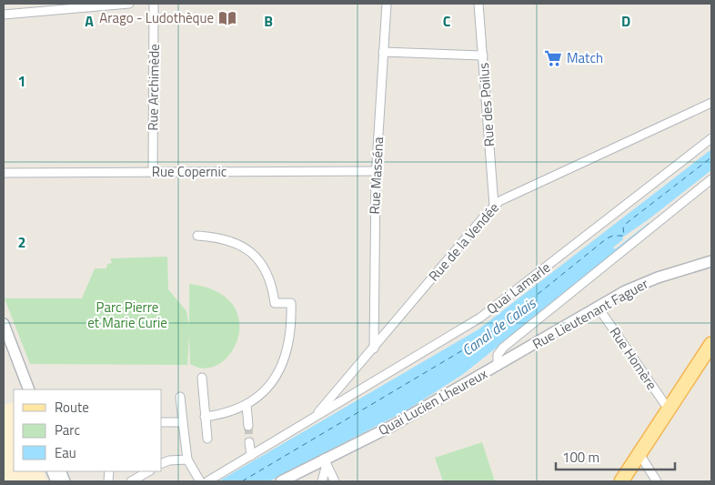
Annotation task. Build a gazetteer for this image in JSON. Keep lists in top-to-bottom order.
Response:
{
  "streets": {
    "street": [
      "Rue Archimède",
      "Rue des Poilus",
      "Rue Copernic",
      "Rue Masséna",
      "Rue de la Vendée",
      "Quai Lamarle",
      "Rue Lieutenant Faguer",
      "Rue Homère",
      "Quai Lucien Lheureux"
    ]
  },
  "crossings": [
    ["Rue Archimède", "Rue Copernic"],
    ["Rue des Poilus", "Rue de la Vendée"],
    ["Rue Copernic", "Rue Masséna"],
    ["Rue Masséna", "Rue de la Vendée"],
    ["Rue de la Vendée", "Quai Lamarle"],
    ["Rue Lieutenant Faguer", "Rue Homère"],
    ["Rue Lieutenant Faguer", "Quai Lucien Lheureux"]
  ],
  "water": ["Canal de Calais"],
  "parks": ["Parc Pierre et Marie Curie"],
  "places": {
    "library": ["Arago - Ludothèque"],
    "supermarket": ["Match"]
  },
  "legend": ["Route", "Parc", "Eau"],
  "scale_bar": "100 m",
  "grid": {
    "columns": [
      "A",
      "B",
      "C",
      "D"
    ],
    "rows": ["1", "2"]
  }
}
